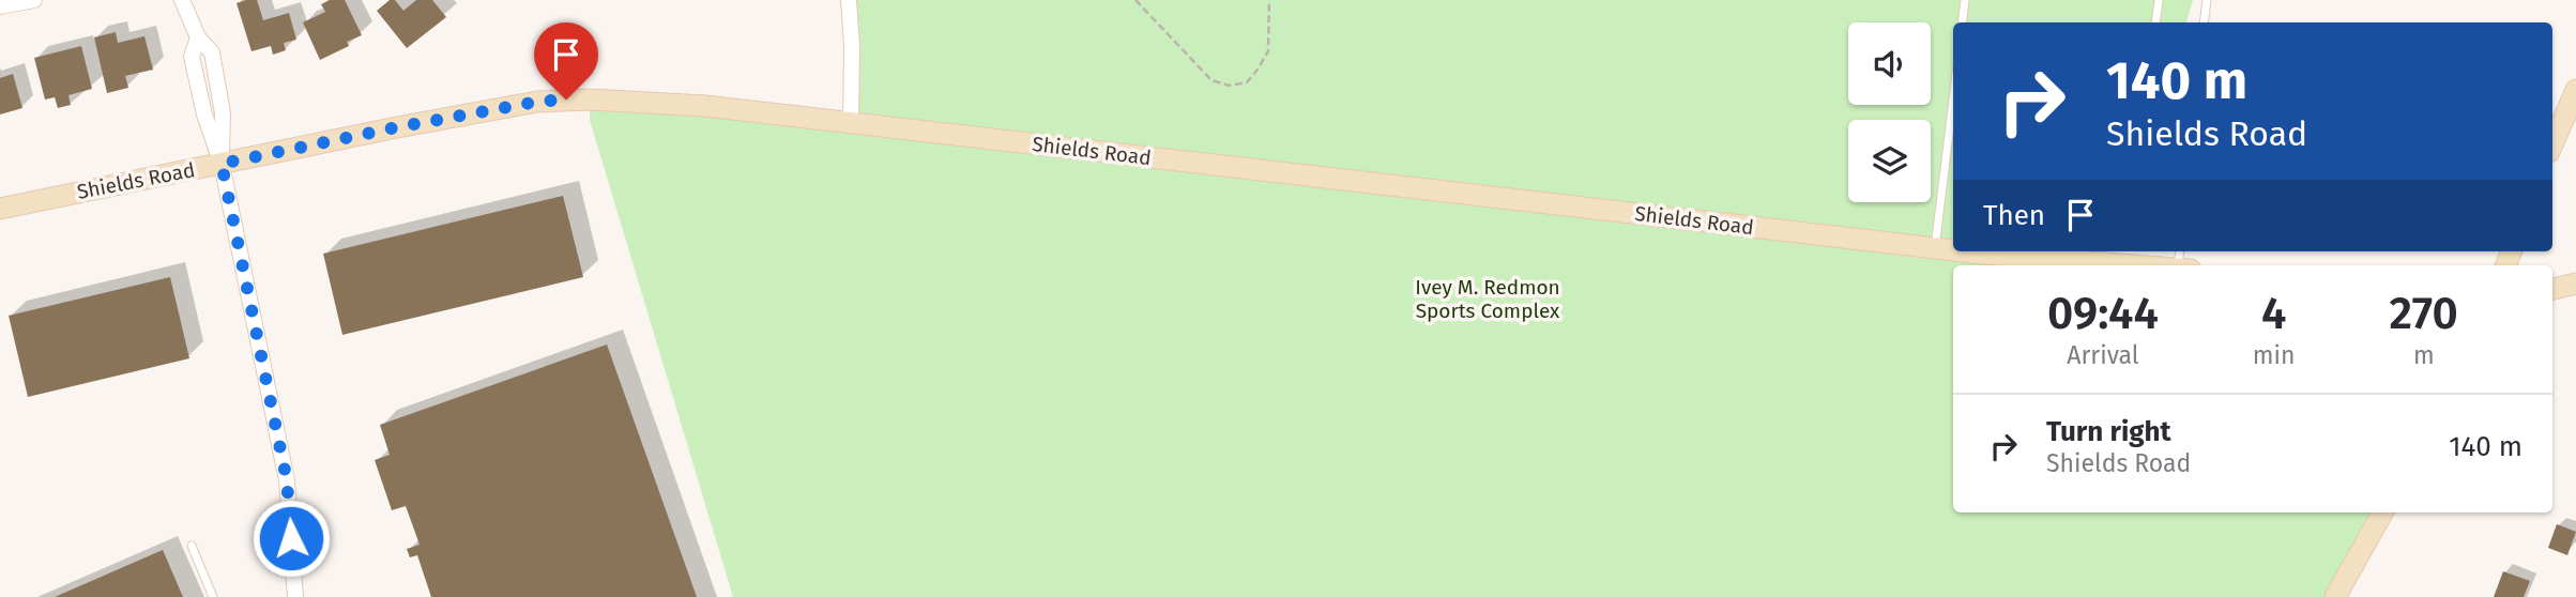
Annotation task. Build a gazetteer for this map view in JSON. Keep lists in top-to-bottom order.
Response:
{
  "streets": {
    "street": ["Shields Road"]
  },
  "parks": ["Ivey M. Redmon Sports Complex"],
  "page": {
    "turn": ["140 m", "Shields Road"],
    "then": "Then",
    "eta": [
      "09:44",
      "Arrival",
      "4",
      "min",
      "270",
      "m"
    ],
    "list": [
      {
        "name": "Turn right",
        "note": "Shields Road",
        "value": "140 m"
      }
    ]
  }
}
